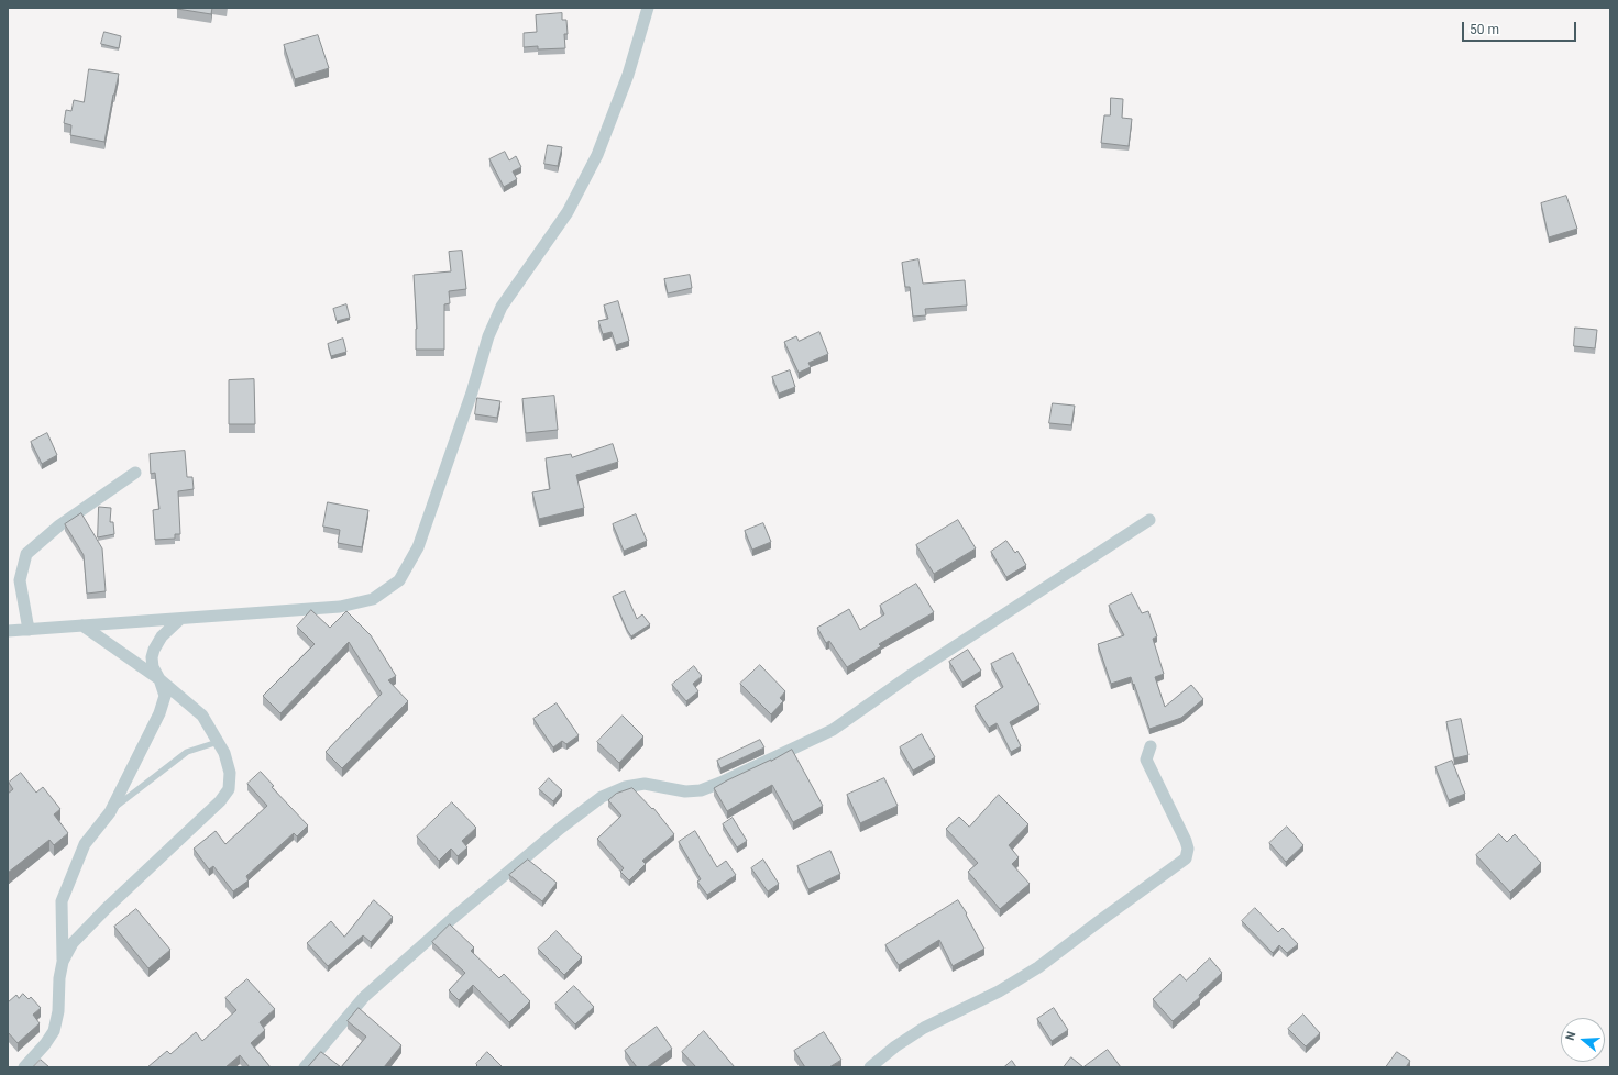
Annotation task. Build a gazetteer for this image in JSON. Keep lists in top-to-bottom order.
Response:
{
  "scale_bar": "50 m",
  "north": "left"
}
